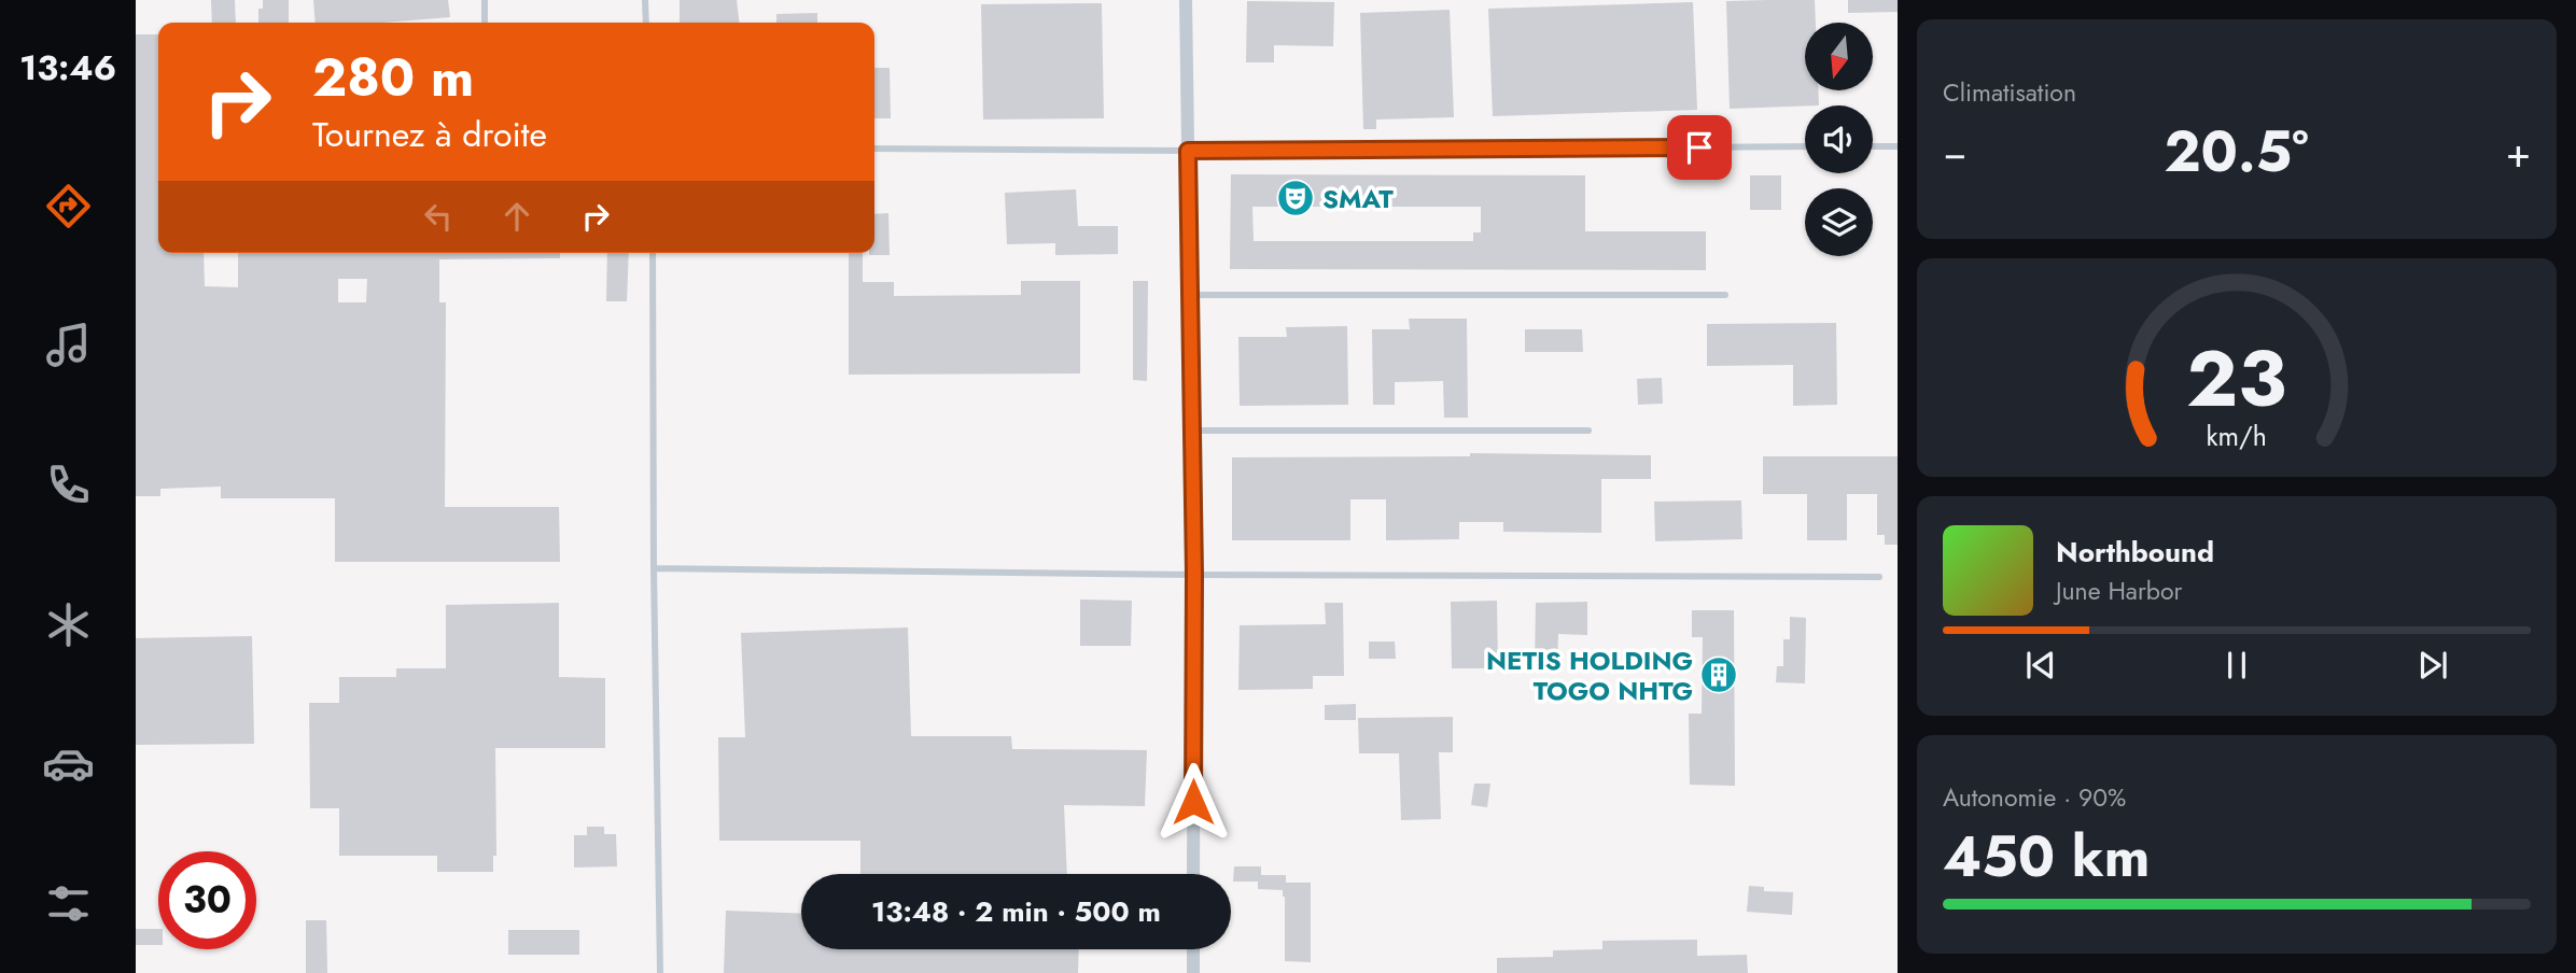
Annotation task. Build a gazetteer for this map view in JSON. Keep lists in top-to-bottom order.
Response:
{
  "places": {
    "theatre": ["SMAT"],
    "building": ["NETIS HOLDING TOGO NHTG"]
  },
  "north": "bottom",
  "page": {
    "tabs": "13:46",
    "tile": [
      "Climatisation",
      ["Autonomie · 90%", "450 km"]
    ],
    "turn": ["280 m", "Tournez à droite"],
    "heat": ["−", "20.5°", "+"],
    "song": ["Northbound", "June Harbor"],
    "limit": "30",
    "trip": "13:48 · 2 min · 500 m",
    "gauge": ["23", "km/h"]
  }
}
